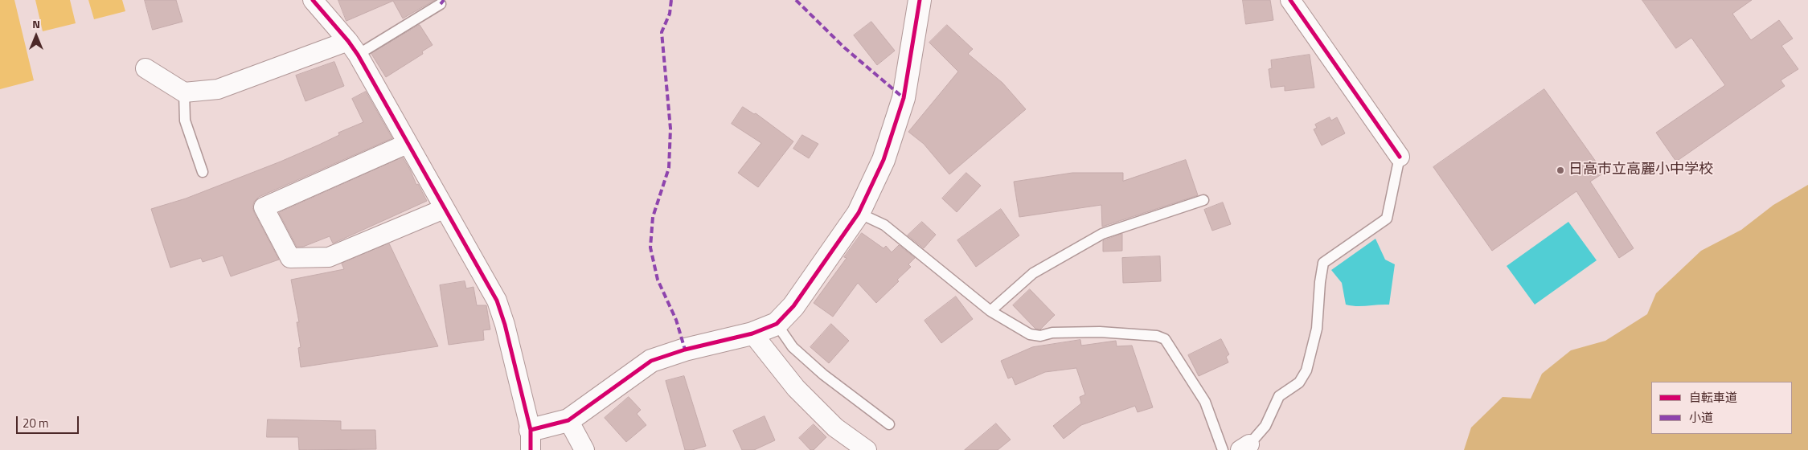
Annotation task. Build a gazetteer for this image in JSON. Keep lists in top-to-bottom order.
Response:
{
  "places": ["日高市立高麗小中学校"],
  "legend": ["自転車道", "小道"],
  "scale_bar": "20 m",
  "north": "top"
}
